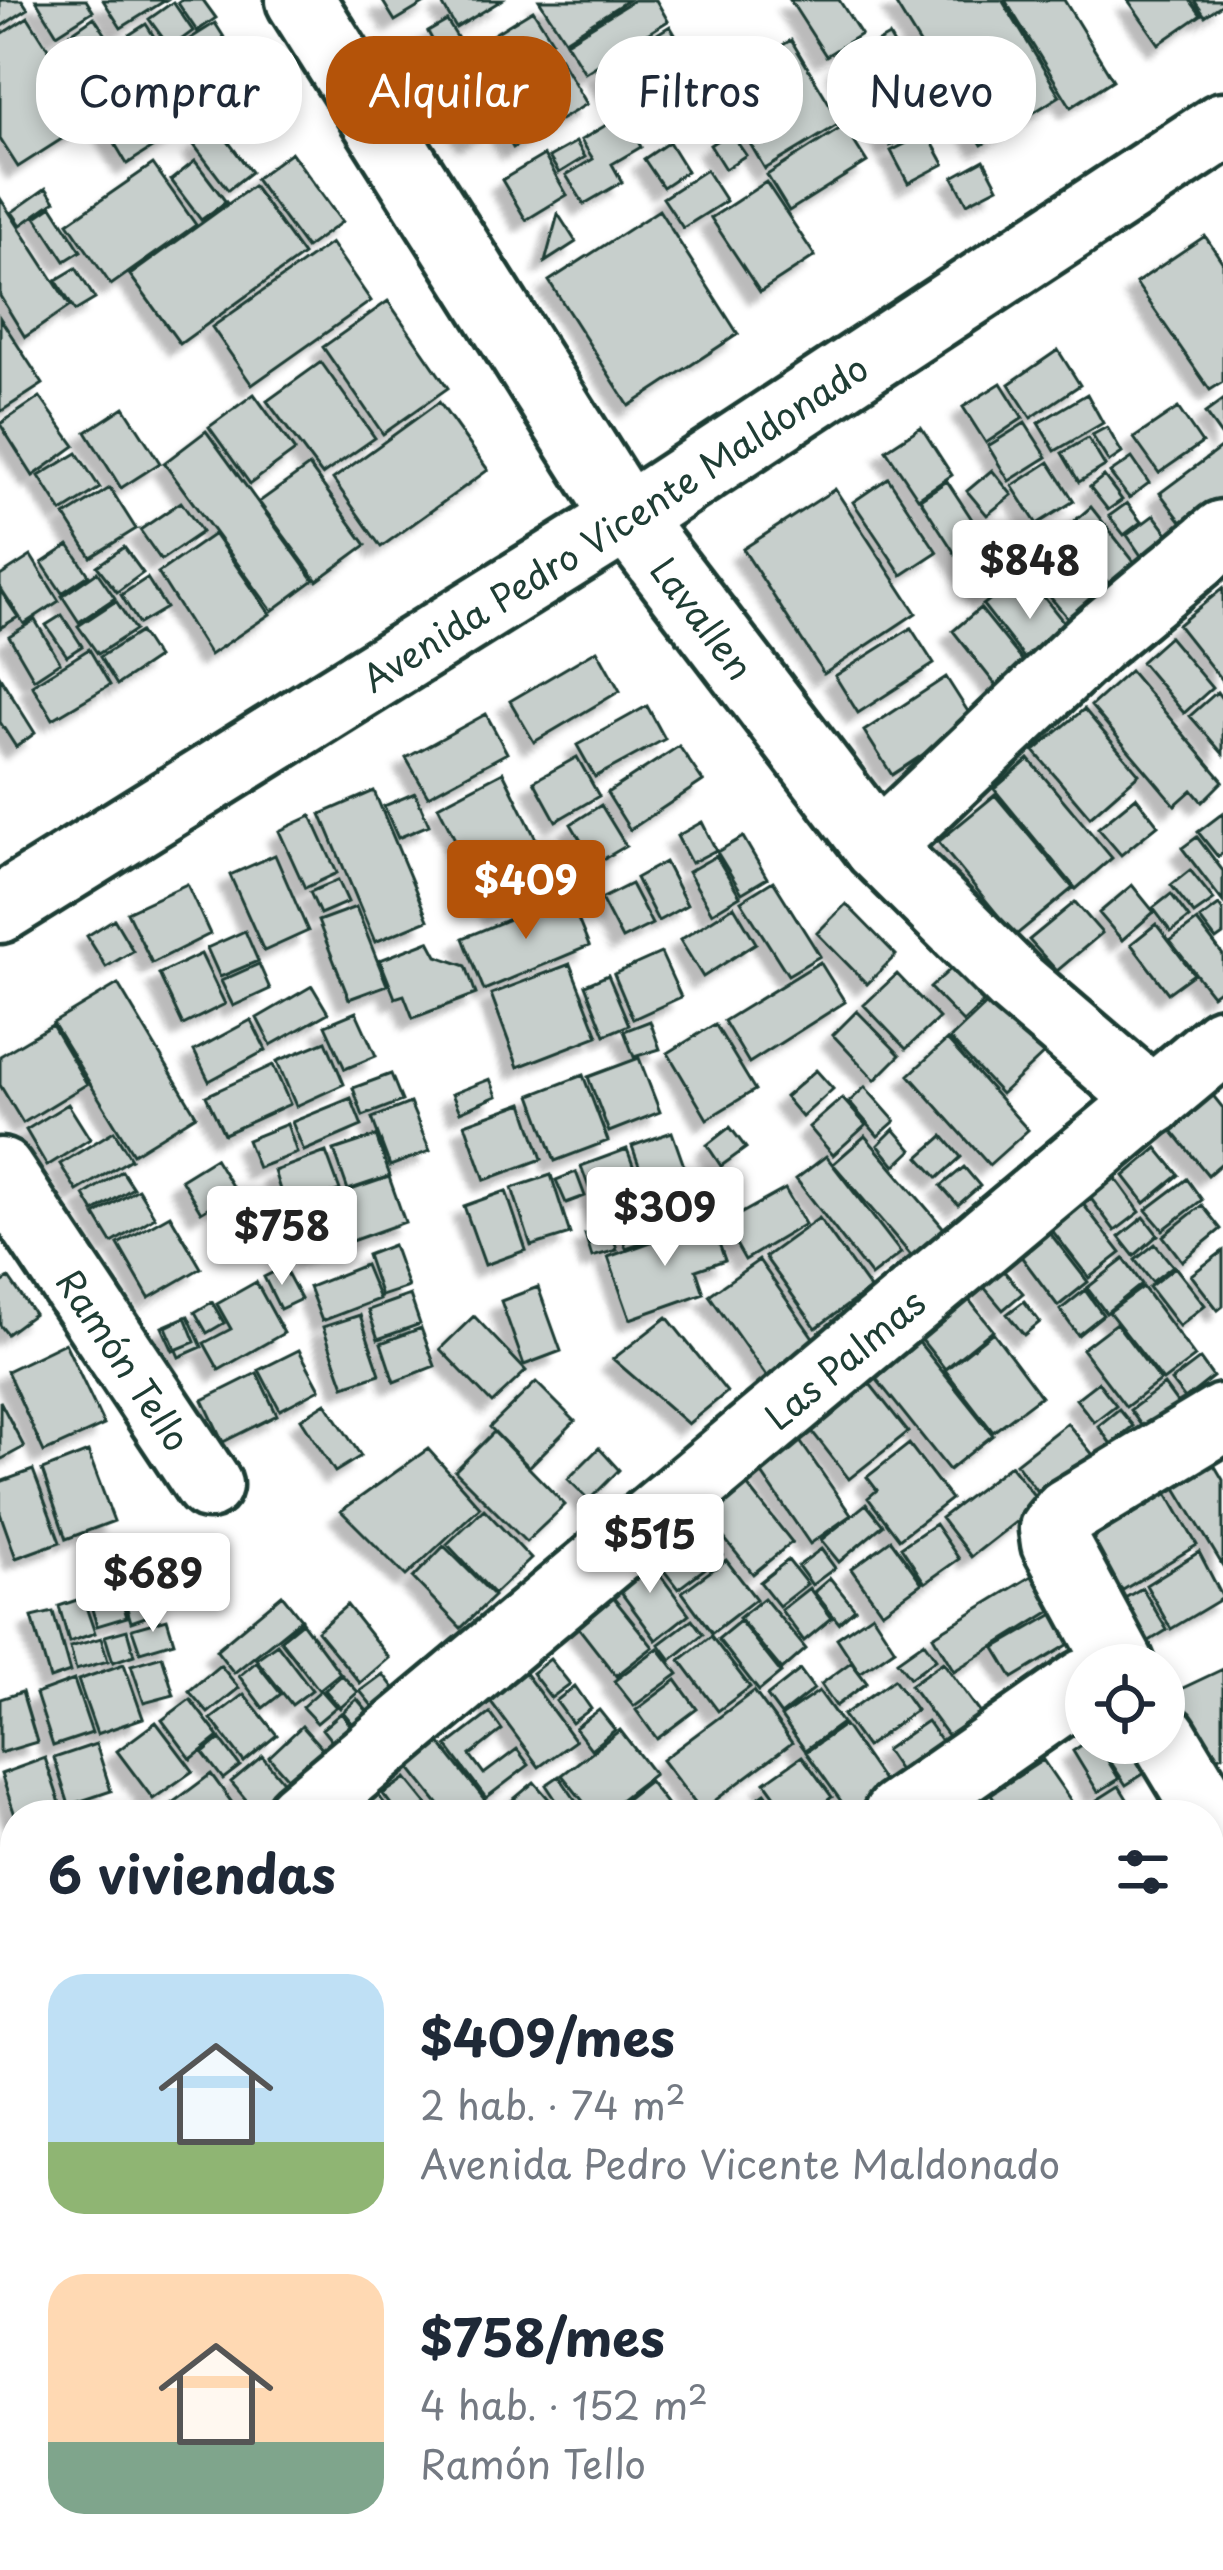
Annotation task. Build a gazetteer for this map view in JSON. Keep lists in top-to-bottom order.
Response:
{
  "streets": {
    "street": [
      "Avenida Pedro Vicente Maldonado",
      "Lavallen",
      "Ramón Tello",
      "Las Palmas"
    ]
  },
  "crossings": [
    ["Avenida Pedro Vicente Maldonado", "Lavallen"],
    ["Lavallen", "Las Palmas"]
  ],
  "page": {
    "chip": [
      "Comprar",
      "Alquilar",
      "Filtros",
      "Nuevo"
    ],
    "price": [
      "$848",
      "$409",
      "$309",
      "$758",
      "$515",
      "$689"
    ],
    "heading": "6 viviendas",
    "list": [
      {
        "name": "$409/mes",
        "note": "2 hab. · 74 m² · Avenida Pedro Vicente Maldonado"
      },
      {
        "name": "$758/mes",
        "note": "4 hab. · 152 m² · Ramón Tello"
      }
    ]
  }
}
